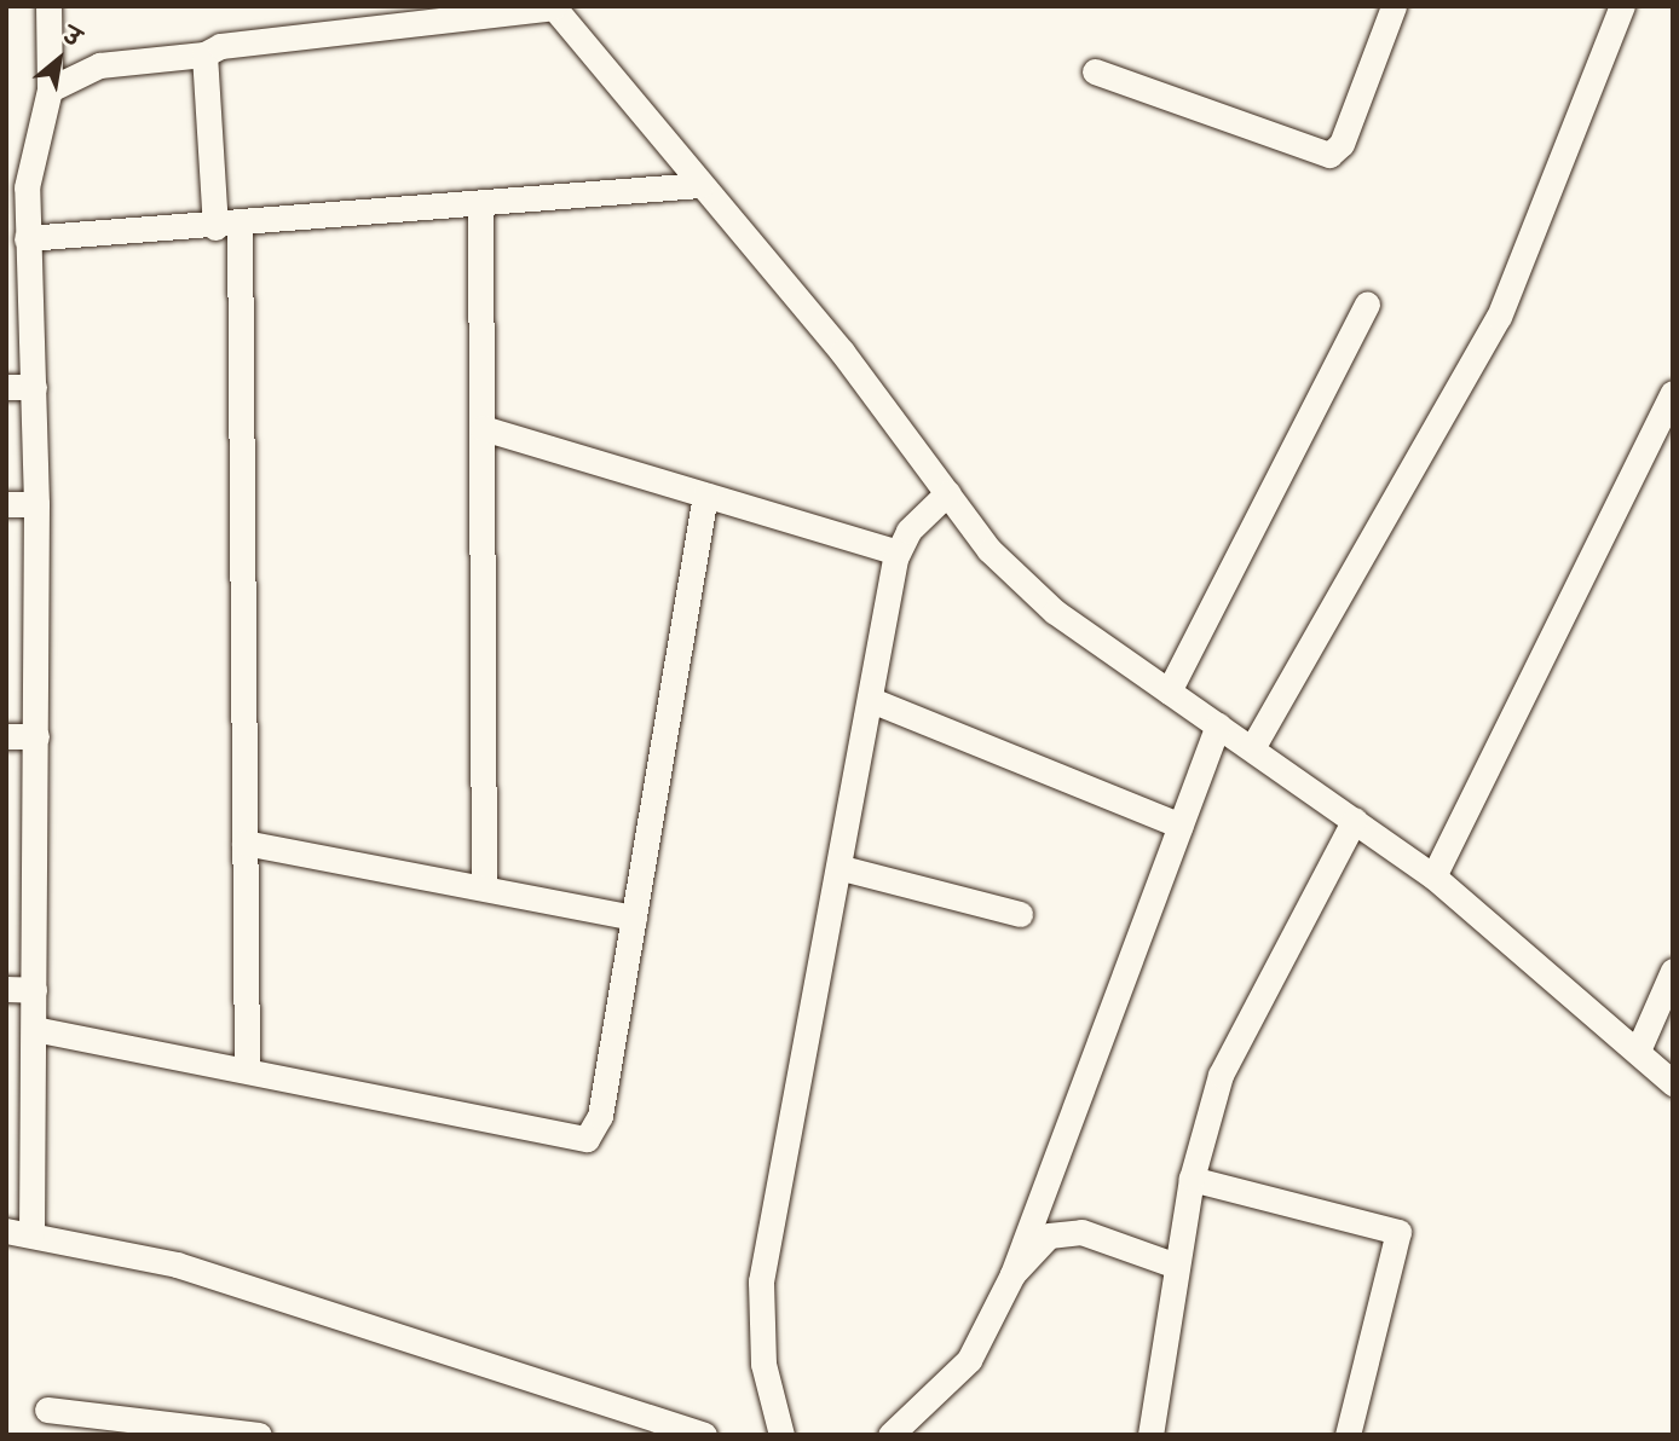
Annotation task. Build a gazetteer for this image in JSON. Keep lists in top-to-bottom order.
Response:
{
  "north": "top right"
}
